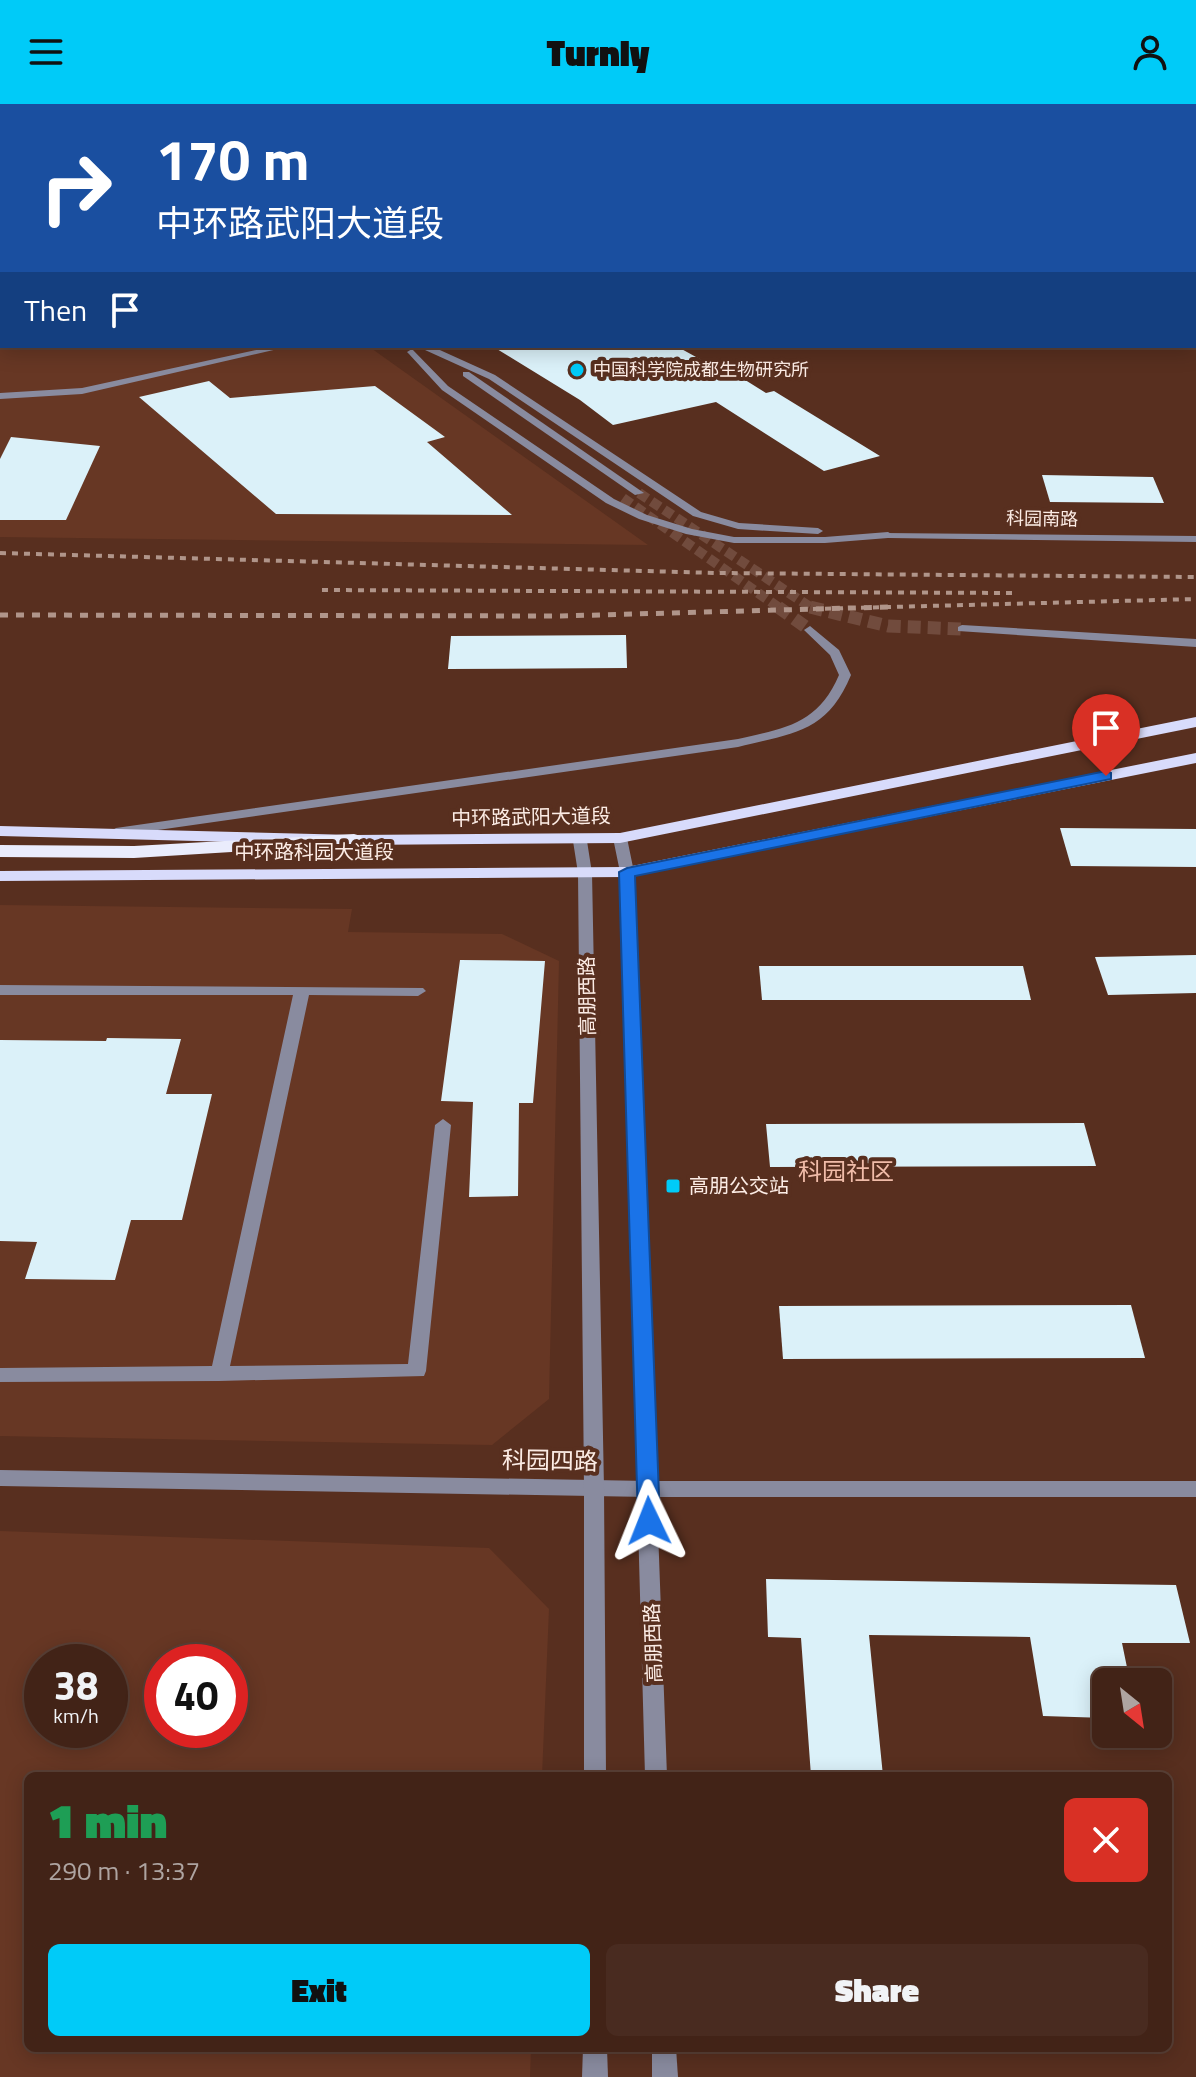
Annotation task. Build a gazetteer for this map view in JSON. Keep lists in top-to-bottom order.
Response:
{
  "streets": {
    "main road": ["中环路武阳大道段", "中环路科园大道段"],
    "street": ["科园南路", "高朋西路", "科园四路"]
  },
  "crossings": [
    ["中环路武阳大道段", "高朋西路"],
    ["中环路科园大道段", "高朋西路"],
    ["高朋西路", "科园四路"]
  ],
  "districts": ["科园社区"],
  "places": {
    "other": ["中国科学院成都生物研究所"],
    "transit": ["高朋公交站"]
  },
  "north": "bottom right",
  "page": {
    "header": "Turnly",
    "turn": ["170 m", "中环路武阳大道段"],
    "then": "Then",
    "speed": "38 km/h",
    "limit": "40",
    "heading": ["1 min", "290 m · 13:37"],
    "buttons": ["Exit", "Share"]
  }
}
